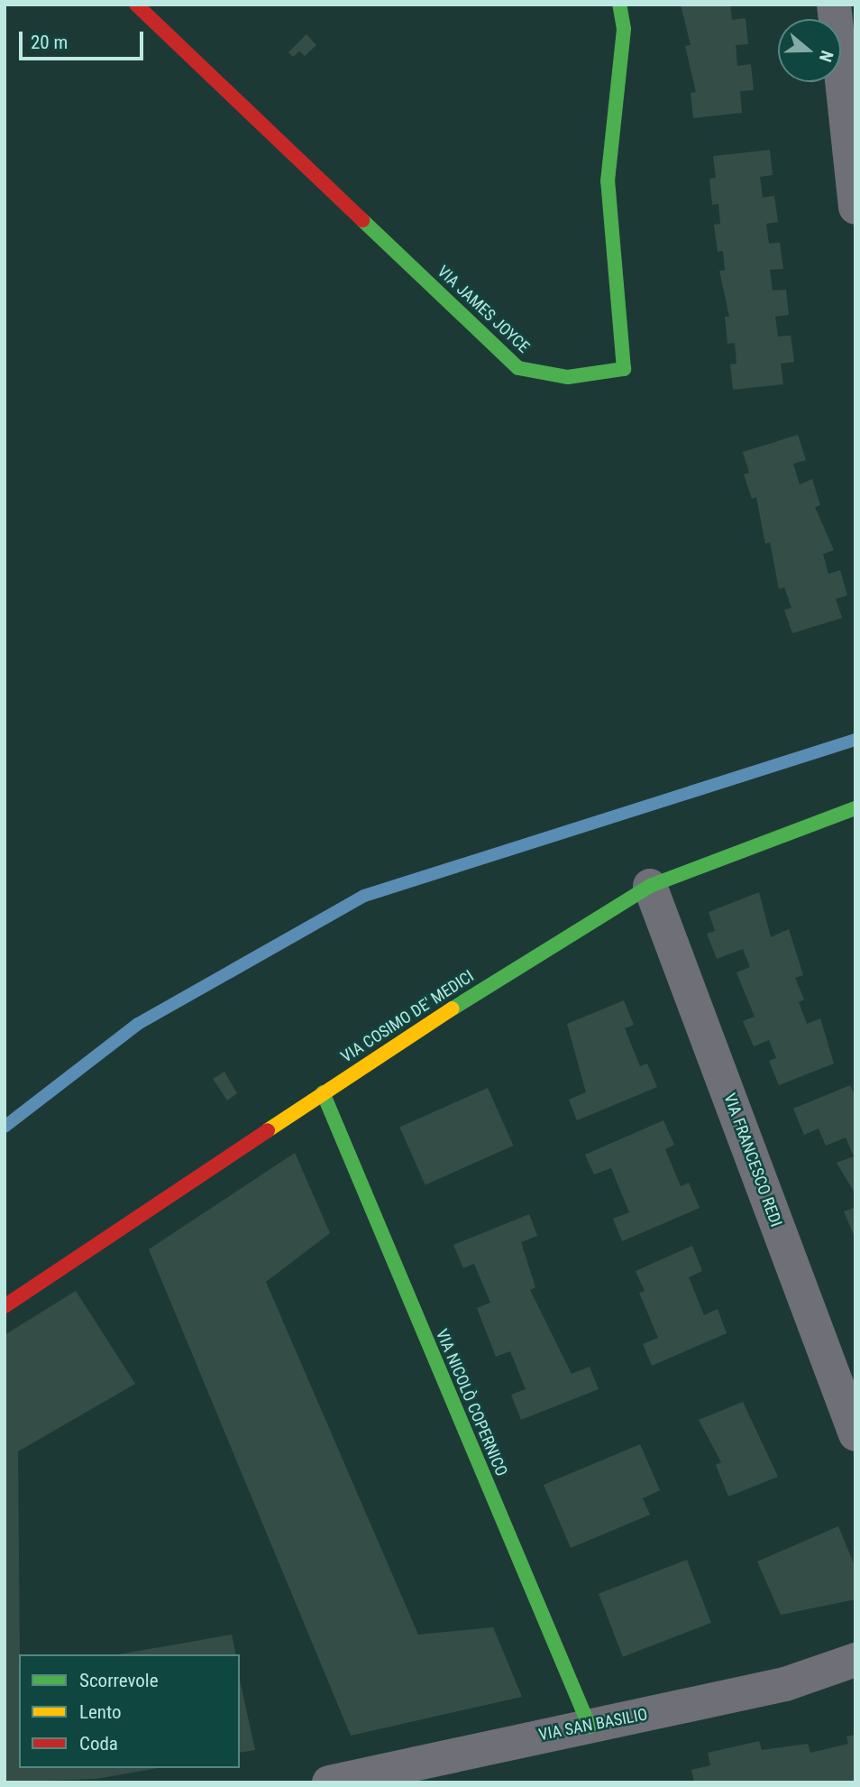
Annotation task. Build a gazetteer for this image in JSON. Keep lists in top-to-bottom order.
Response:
{
  "streets": {
    "street": [
      "VIA JAMES JOYCE",
      "VIA COSIMO DE' MEDICI",
      "VIA FRANCESCO REDI",
      "VIA NICOLÒ COPERNICO",
      "VIA SAN BASILIO"
    ]
  },
  "crossings": [
    ["VIA COSIMO DE' MEDICI", "VIA FRANCESCO REDI"],
    ["VIA COSIMO DE' MEDICI", "VIA NICOLÒ COPERNICO"],
    ["VIA NICOLÒ COPERNICO", "VIA SAN BASILIO"]
  ],
  "legend": ["Scorrevole", "Lento", "Coda"],
  "scale_bar": "20 m",
  "north": "right"
}
